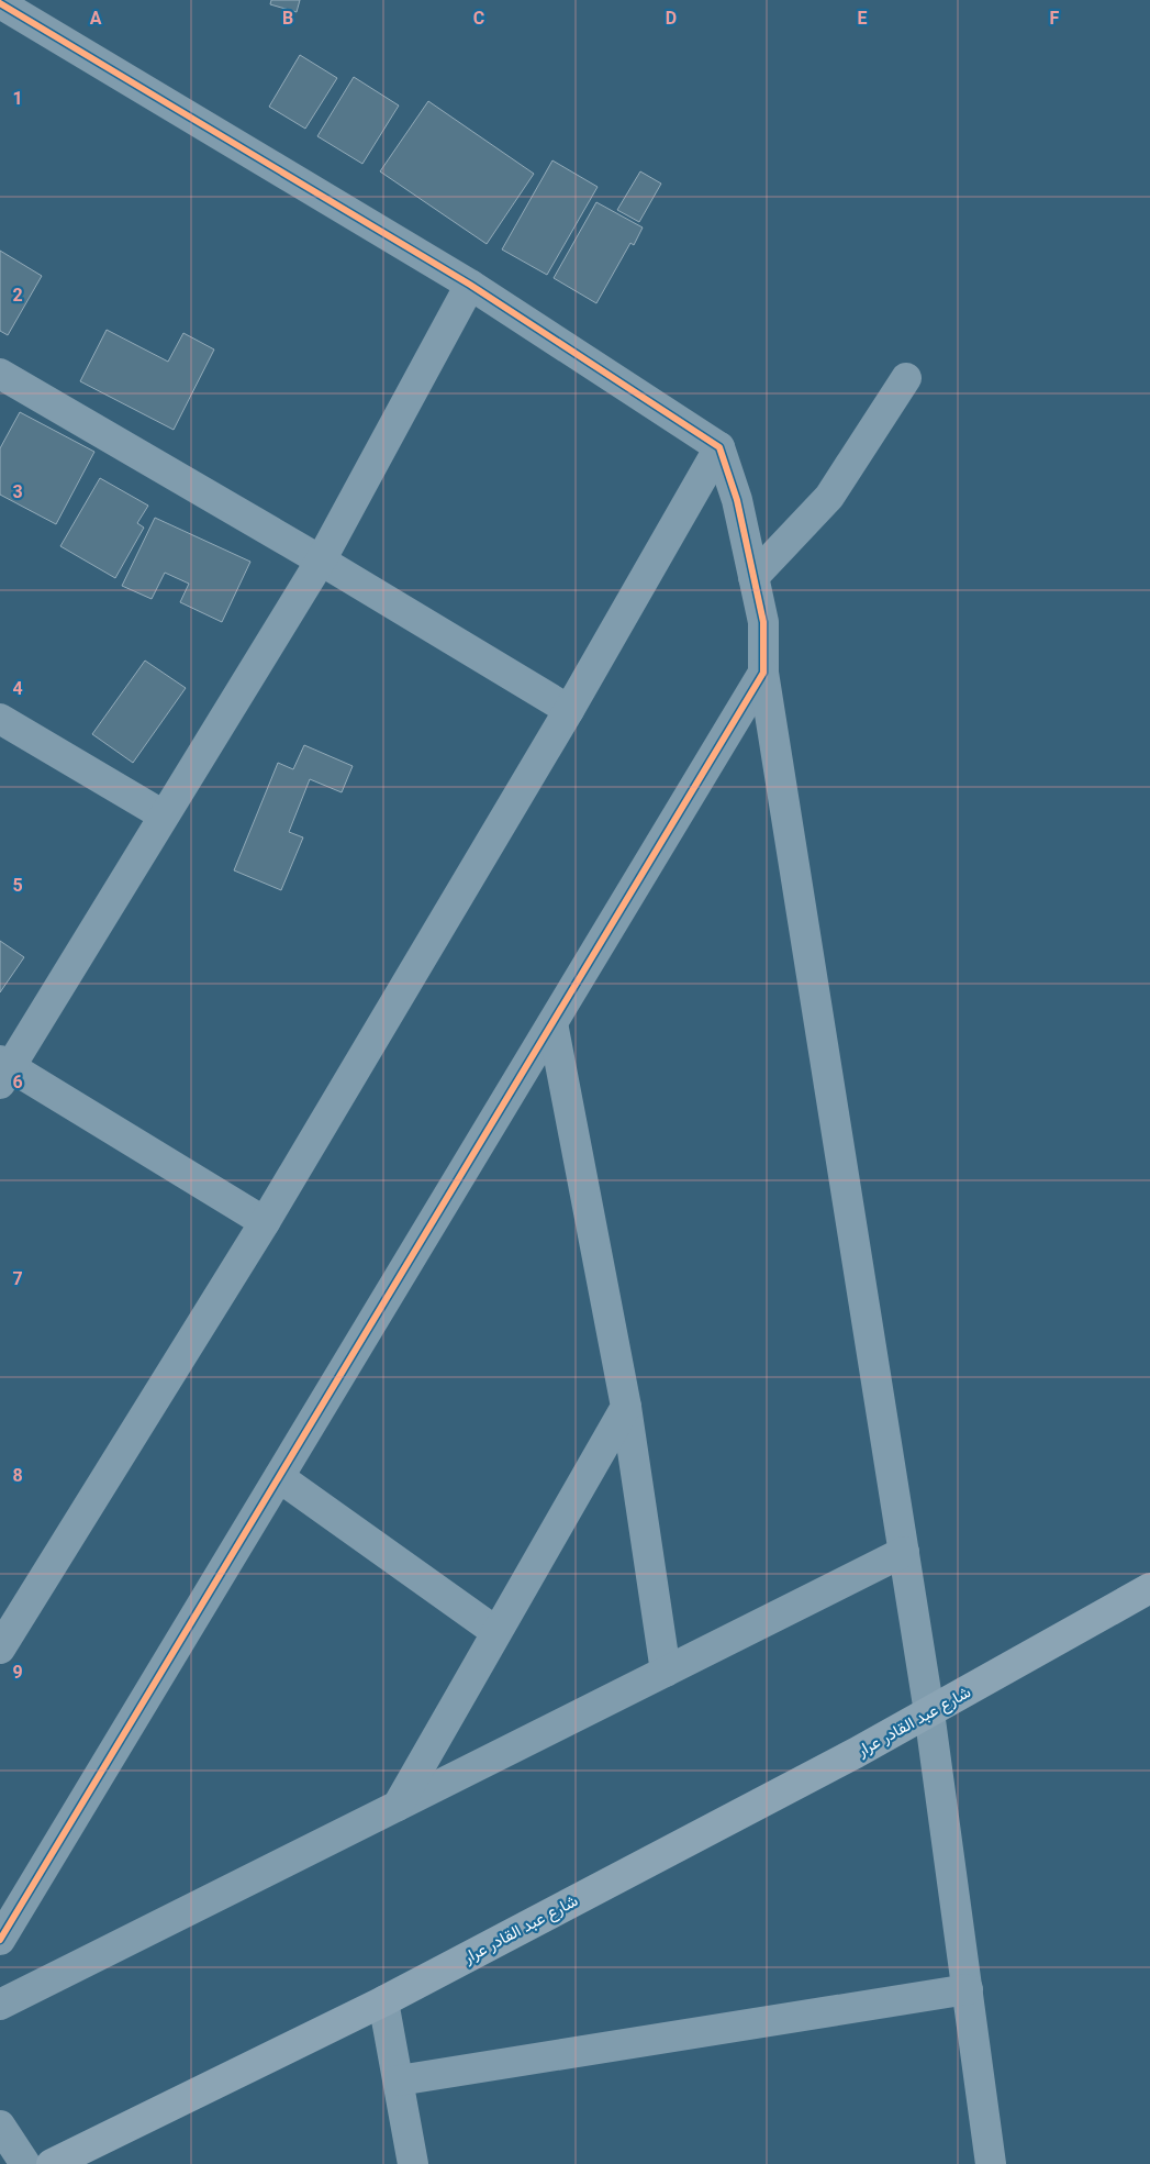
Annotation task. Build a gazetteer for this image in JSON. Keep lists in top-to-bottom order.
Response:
{
  "streets": {
    "main road": ["شارع عبد القادر عرار"]
  },
  "grid": {
    "columns": [
      "A",
      "B",
      "C",
      "D",
      "E",
      "F"
    ],
    "rows": [
      "1",
      "2",
      "3",
      "4",
      "5",
      "6",
      "7",
      "8",
      "9"
    ]
  }
}
